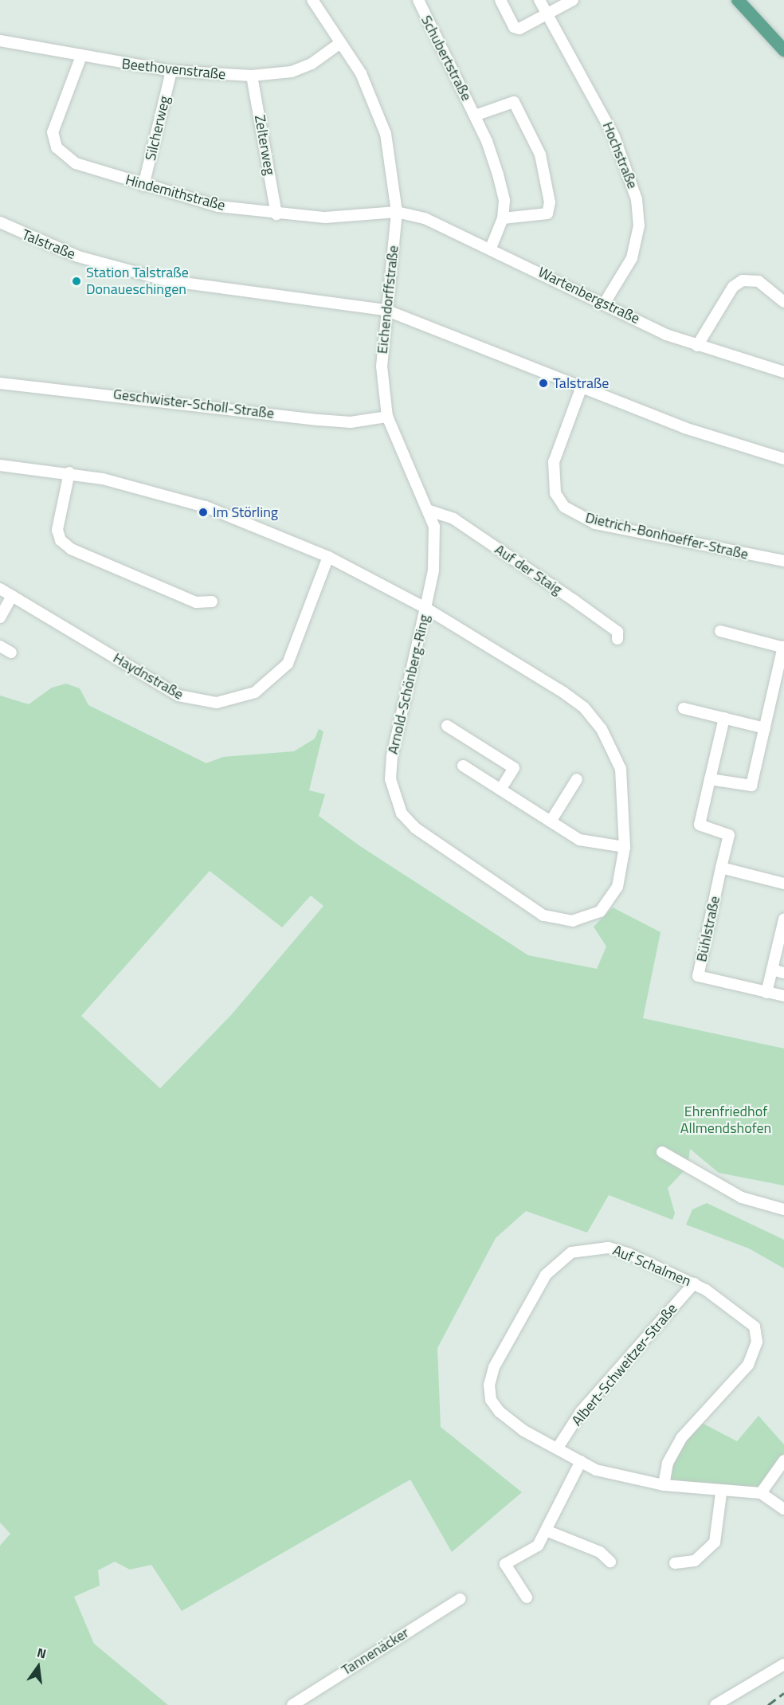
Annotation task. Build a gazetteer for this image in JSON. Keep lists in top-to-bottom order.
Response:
{
  "streets": {
    "street": [
      "Schubertstraße",
      "Beethovenstraße",
      "Silcherweg",
      "Zelterweg",
      "Hochstraße",
      "Hindemithstraße",
      "Talstraße",
      "Wartenbergstraße",
      "Eichendorffstraße",
      "Geschwister-Scholl-Straße",
      "Dietrich-Bonhoeffer-Straße",
      "Auf der Staig",
      "Haydnstraße",
      "Arnold-Schönberg-Ring",
      "Bühlstraße",
      "Auf Schalmen",
      "Albert-Schweitzer-Straße",
      "Tannenäcker"
    ]
  },
  "crossings": [
    ["Schubertstraße", "Wartenbergstraße"],
    ["Beethovenstraße", "Silcherweg"],
    ["Beethovenstraße", "Zelterweg"],
    ["Beethovenstraße", "Hindemithstraße"],
    ["Beethovenstraße", "Eichendorffstraße"],
    ["Silcherweg", "Hindemithstraße"],
    ["Zelterweg", "Hindemithstraße"],
    ["Hochstraße", "Wartenbergstraße"],
    ["Hindemithstraße", "Wartenbergstraße"],
    ["Hindemithstraße", "Eichendorffstraße"],
    ["Talstraße", "Eichendorffstraße"],
    ["Talstraße", "Dietrich-Bonhoeffer-Straße"],
    ["Wartenbergstraße", "Eichendorffstraße"],
    ["Eichendorffstraße", "Geschwister-Scholl-Straße"],
    ["Eichendorffstraße", "Auf der Staig"],
    ["Eichendorffstraße", "Arnold-Schönberg-Ring"],
    ["Auf Schalmen", "Albert-Schweitzer-Straße"]
  ],
  "parks": ["Ehrenfriedhof Allmendshofen"],
  "places": ["Station Talstraße Donaueschingen", "Talstraße", "Im Störling"],
  "north": "top"
}
